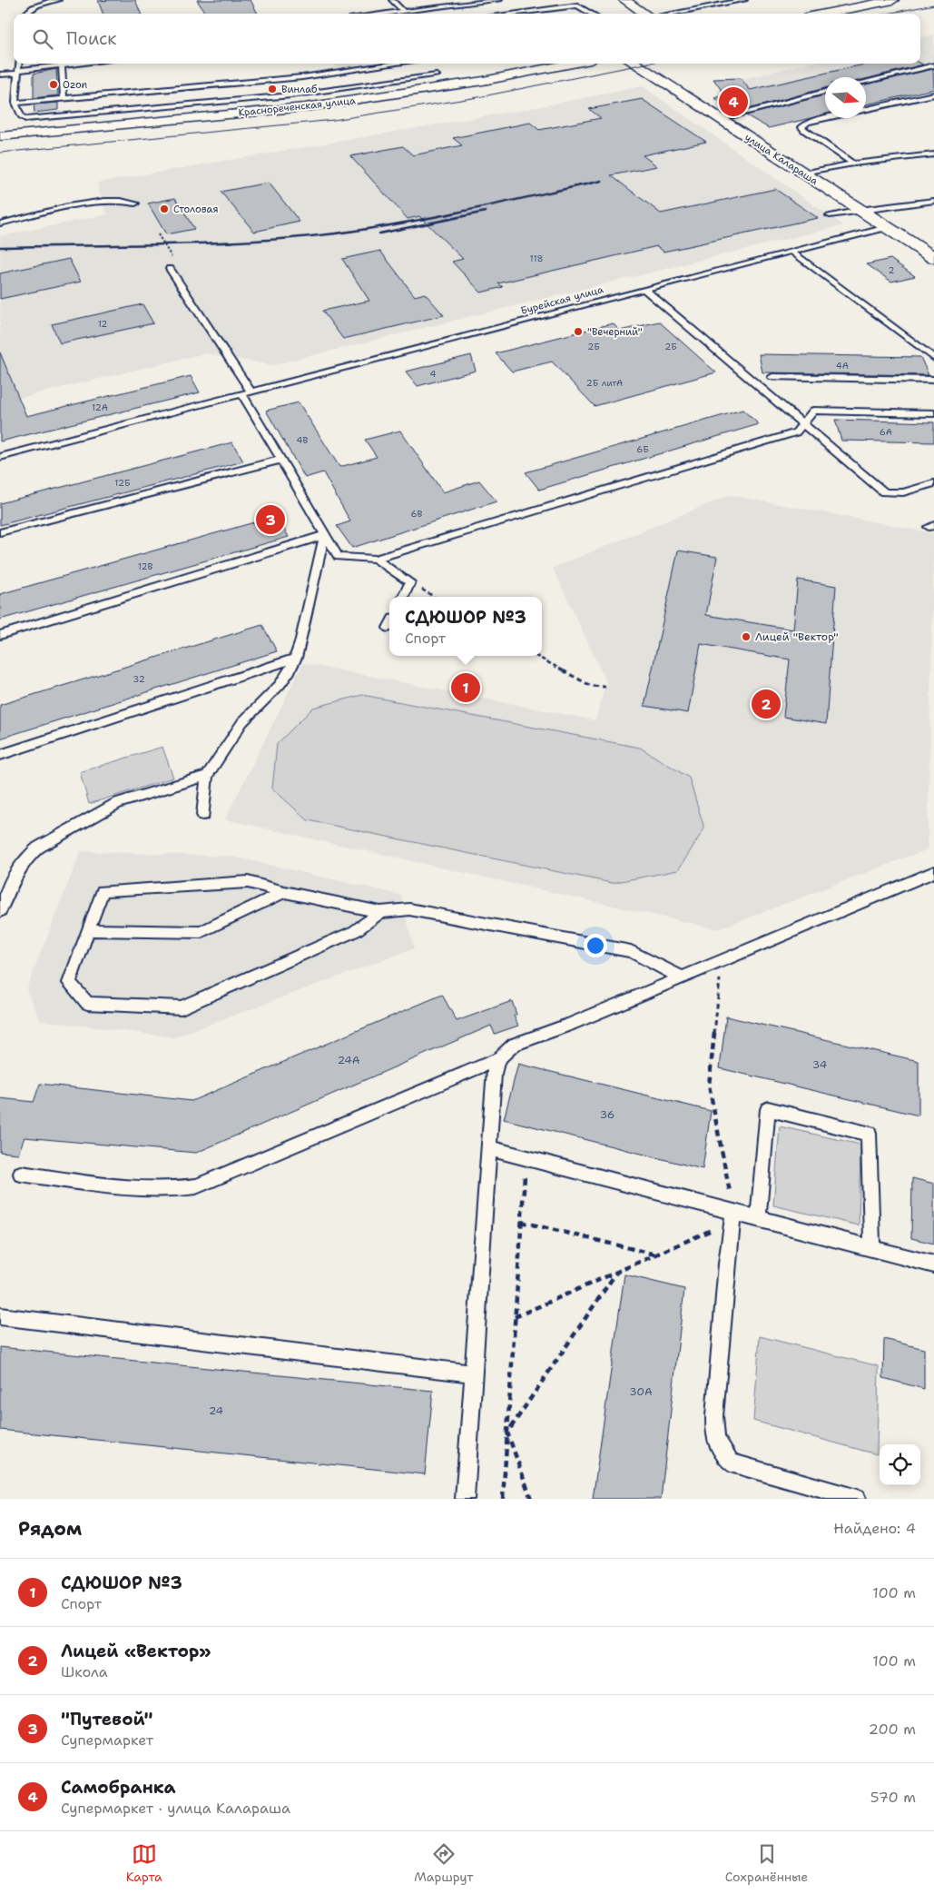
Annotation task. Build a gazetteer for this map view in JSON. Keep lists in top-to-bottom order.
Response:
{
  "streets": {
    "main road": ["Краснореченская улица", "улица Калараша"],
    "lane": ["Бурейская улица"]
  },
  "crossings": [
    ["улица Калараша", "Бурейская улица"]
  ],
  "places": [
    "Ozon",
    "Винлаб",
    "Столовая",
    "\"Вечерний\"",
    "Лицей \"Вектор\""
  ],
  "house_numbers": [
    "118",
    "2",
    "12",
    "2Б",
    "2Б",
    "4А",
    "4",
    "2Б литА",
    "12А",
    "6А",
    "4В",
    "6Б",
    "12Б",
    "6В",
    "12В",
    "32",
    "24А",
    "34",
    "36",
    "30А",
    "24"
  ],
  "north": "right",
  "page": {
    "search": "Поиск",
    "pins": [
      "4",
      "3",
      "1",
      "2"
    ],
    "popup": ["СДЮШОР №3", "Спорт"],
    "heading": ["Рядом", "Найдено: 4"],
    "list": [
      {
        "mark": "1",
        "name": "СДЮШОР №3",
        "note": "Спорт",
        "value": "100 m"
      },
      {
        "mark": "2",
        "name": "Лицей «Вектор»",
        "note": "Школа",
        "value": "100 m"
      },
      {
        "mark": "3",
        "name": "\"Путевой\"",
        "note": "Супермаркет",
        "value": "200 m"
      },
      {
        "mark": "4",
        "name": "Самобранка",
        "note": "Супермаркет · улица Калараша",
        "value": "570 m"
      }
    ],
    "nav": ["Карта", "Маршрут", "Сохранённые"]
  }
}
